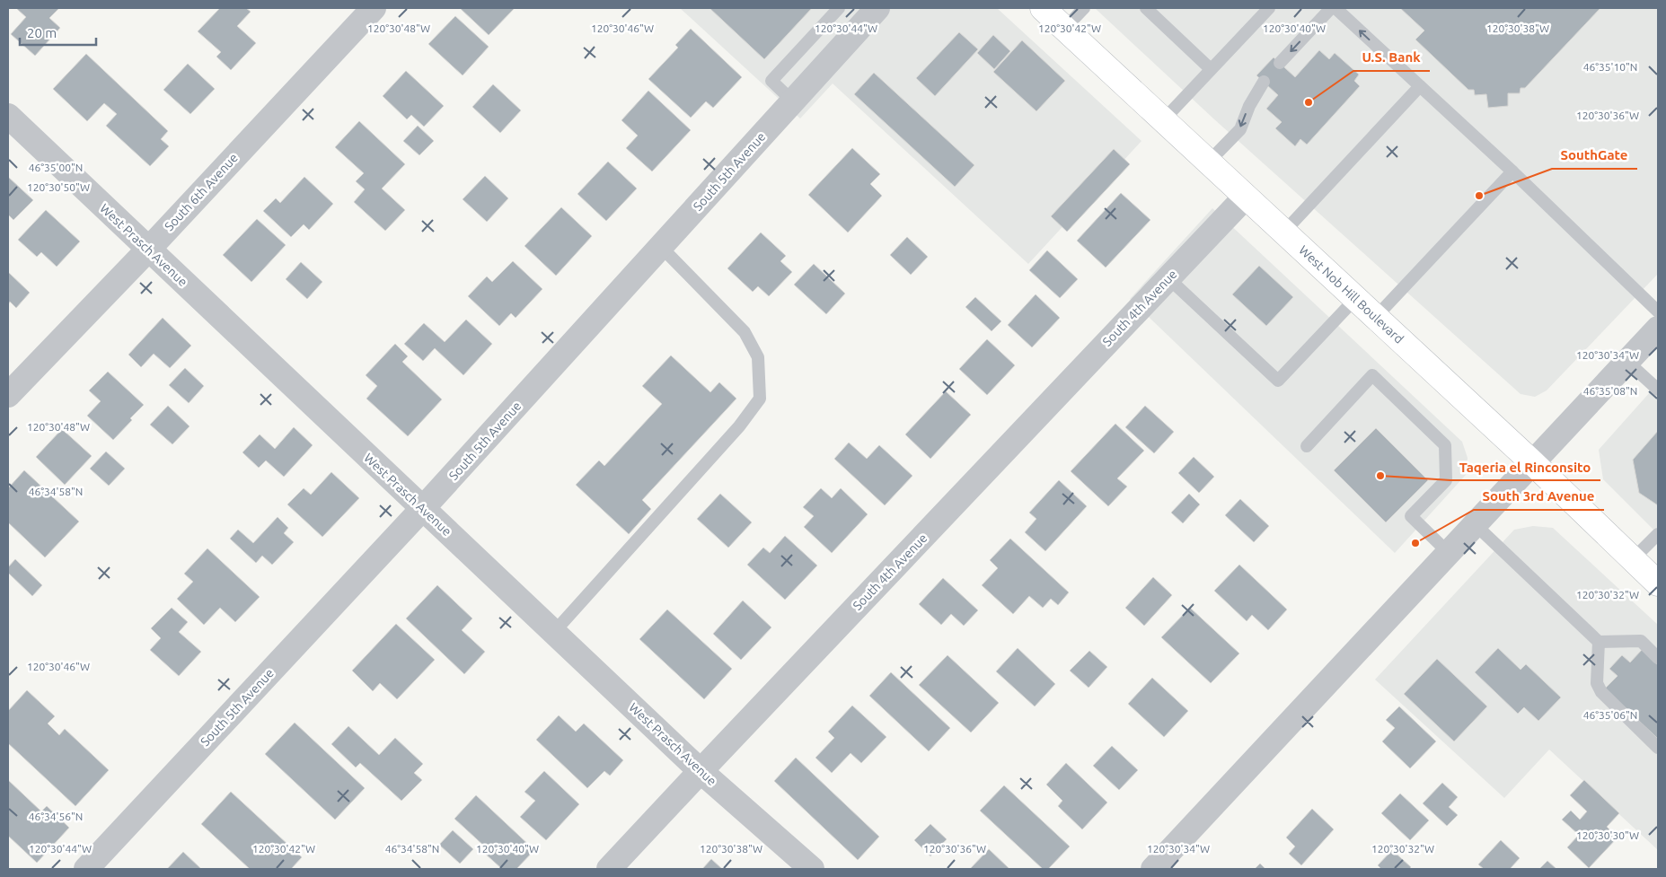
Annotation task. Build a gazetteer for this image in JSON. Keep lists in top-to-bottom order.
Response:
{
  "streets": {
    "main road": ["West Nob Hill Boulevard"],
    "street": [
      "South 5th Avenue",
      "South 6th Avenue",
      "West Prasch Avenue",
      "South 4th Avenue"
    ]
  },
  "crossings": [
    ["South 5th Avenue", "West Prasch Avenue"],
    ["South 6th Avenue", "West Prasch Avenue"],
    ["West Prasch Avenue", "South 4th Avenue"],
    ["West Nob Hill Boulevard", "South 4th Avenue"]
  ],
  "places": [
    "U.S. Bank",
    "SouthGate",
    "Taqeria el Rinconsito",
    "South 3rd Avenue"
  ],
  "scale_bar": "20 m",
  "coordinates": [
    "120°30'48\"W",
    "120°30'46\"W",
    "120°30'44\"W",
    "120°30'40\"W",
    "120°30'38\"W",
    "120°30'42\"W",
    "46°35'10\"N",
    "120°30'36\"W",
    "46°35'00\"N",
    "120°30'50\"W",
    "120°30'34\"W",
    "46°35'08\"N",
    "46°34'58\"N",
    "120°30'32\"W",
    "46°35'06\"N",
    "46°34'56\"N",
    "120°30'30\"W"
  ]
}
